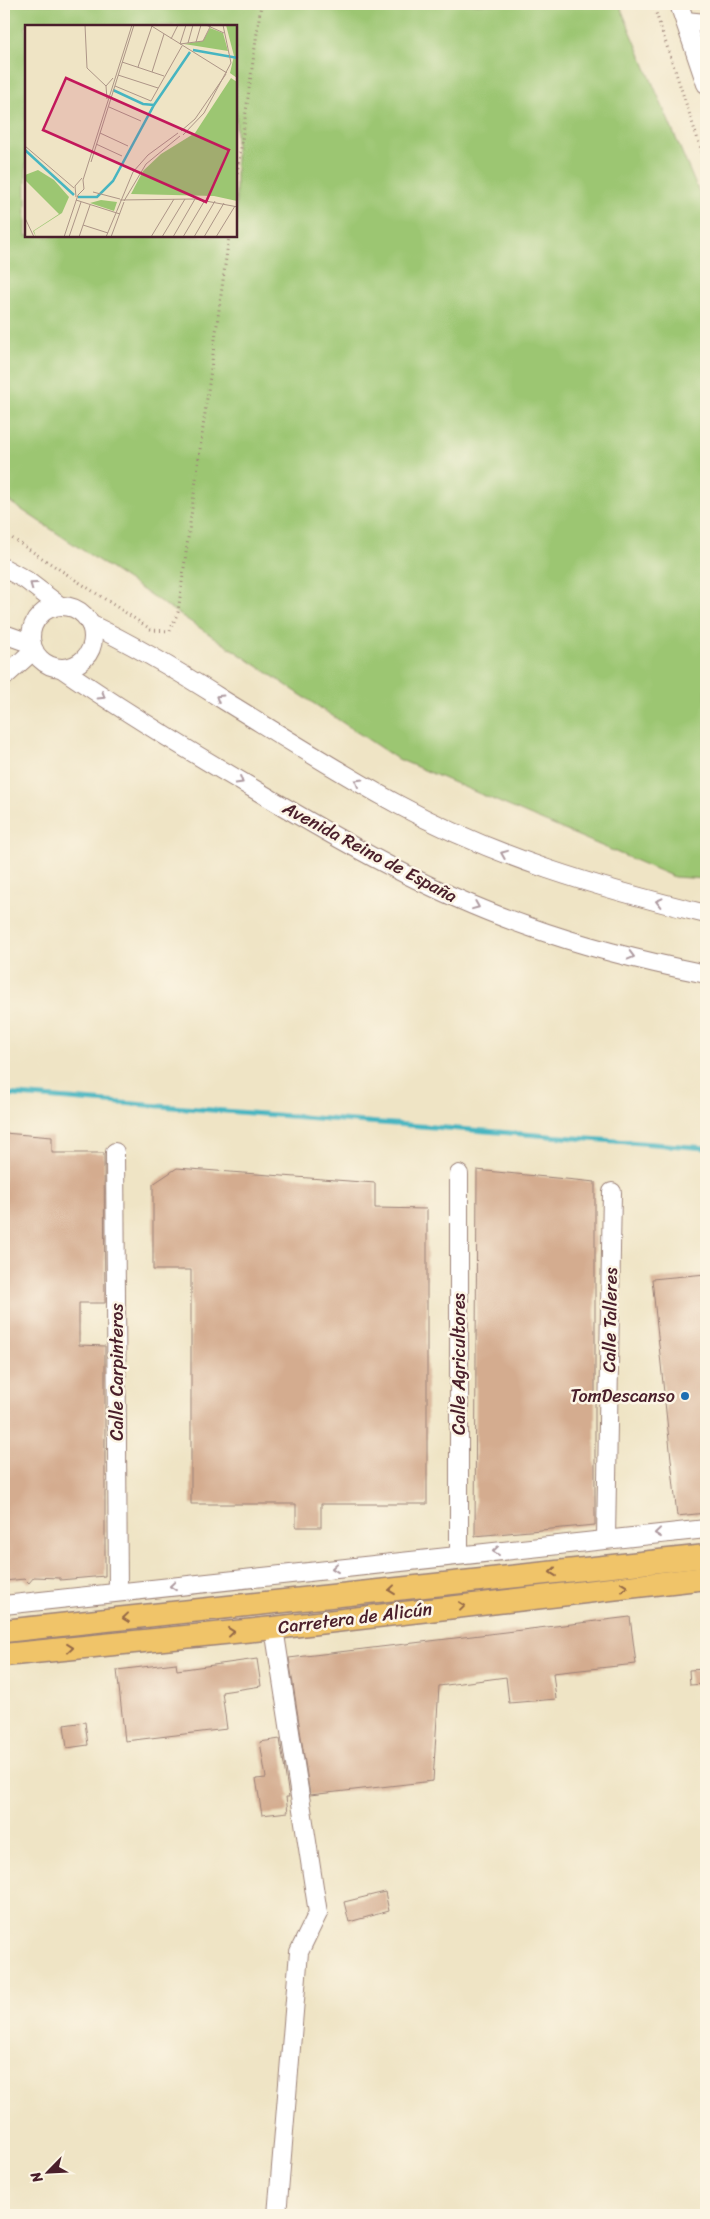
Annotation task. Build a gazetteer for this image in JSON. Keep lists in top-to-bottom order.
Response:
{
  "streets": {
    "main road": ["Carretera de Alicún"],
    "street": [
      "Avenida Reino de España",
      "Calle Talleres",
      "Calle Agricultores",
      "Calle Carpinteros"
    ]
  },
  "places": ["TomDescanso"],
  "north": "bottom left"
}
